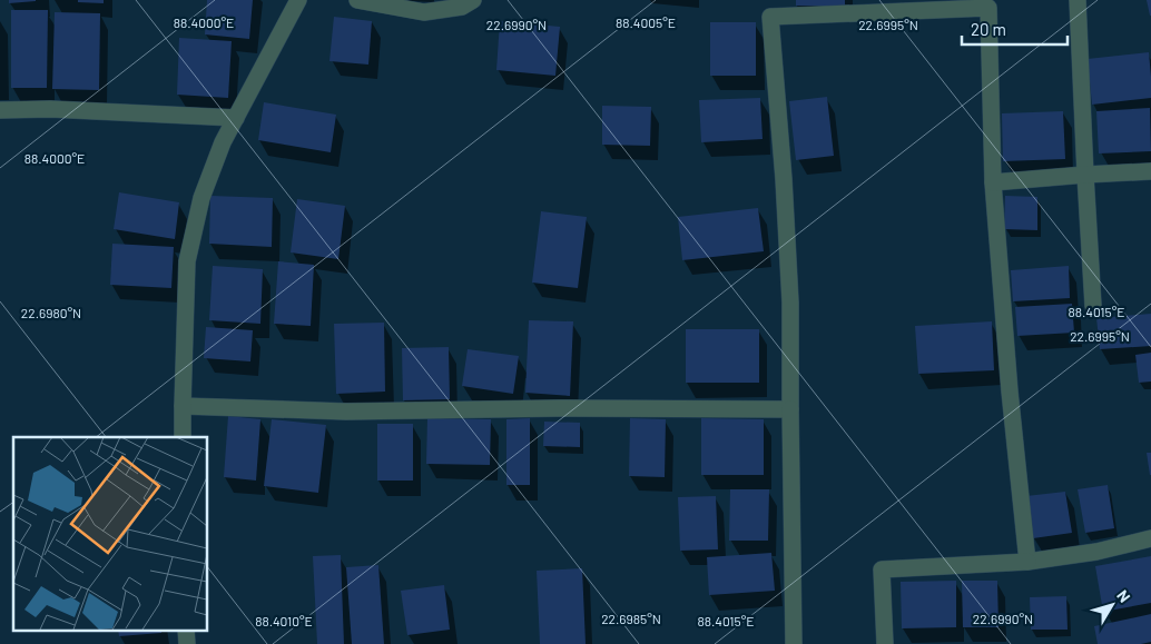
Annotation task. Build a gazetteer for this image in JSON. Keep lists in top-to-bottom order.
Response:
{
  "scale_bar": "20 m",
  "north": "top right",
  "coordinates": [
    "88.4000°E",
    "88.4005°E",
    "22.6995°N",
    "22.6990°N",
    "88.4015°E",
    "22.6980°N",
    "22.6985°N",
    "88.4010°E"
  ]
}
